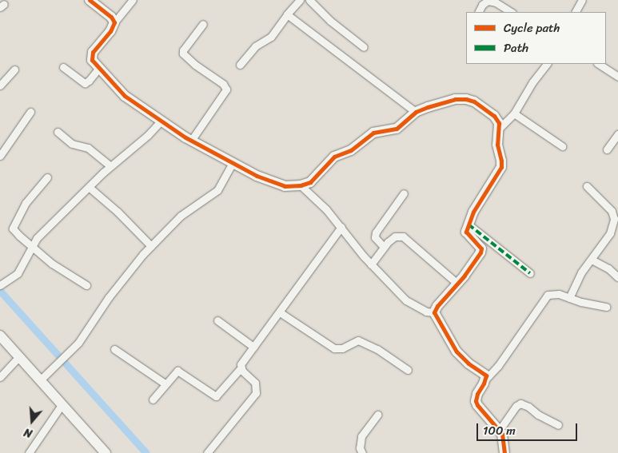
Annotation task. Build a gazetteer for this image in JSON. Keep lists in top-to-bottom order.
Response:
{
  "legend": ["Cycle path", "Path"],
  "scale_bar": "100 m",
  "north": "bottom"
}
